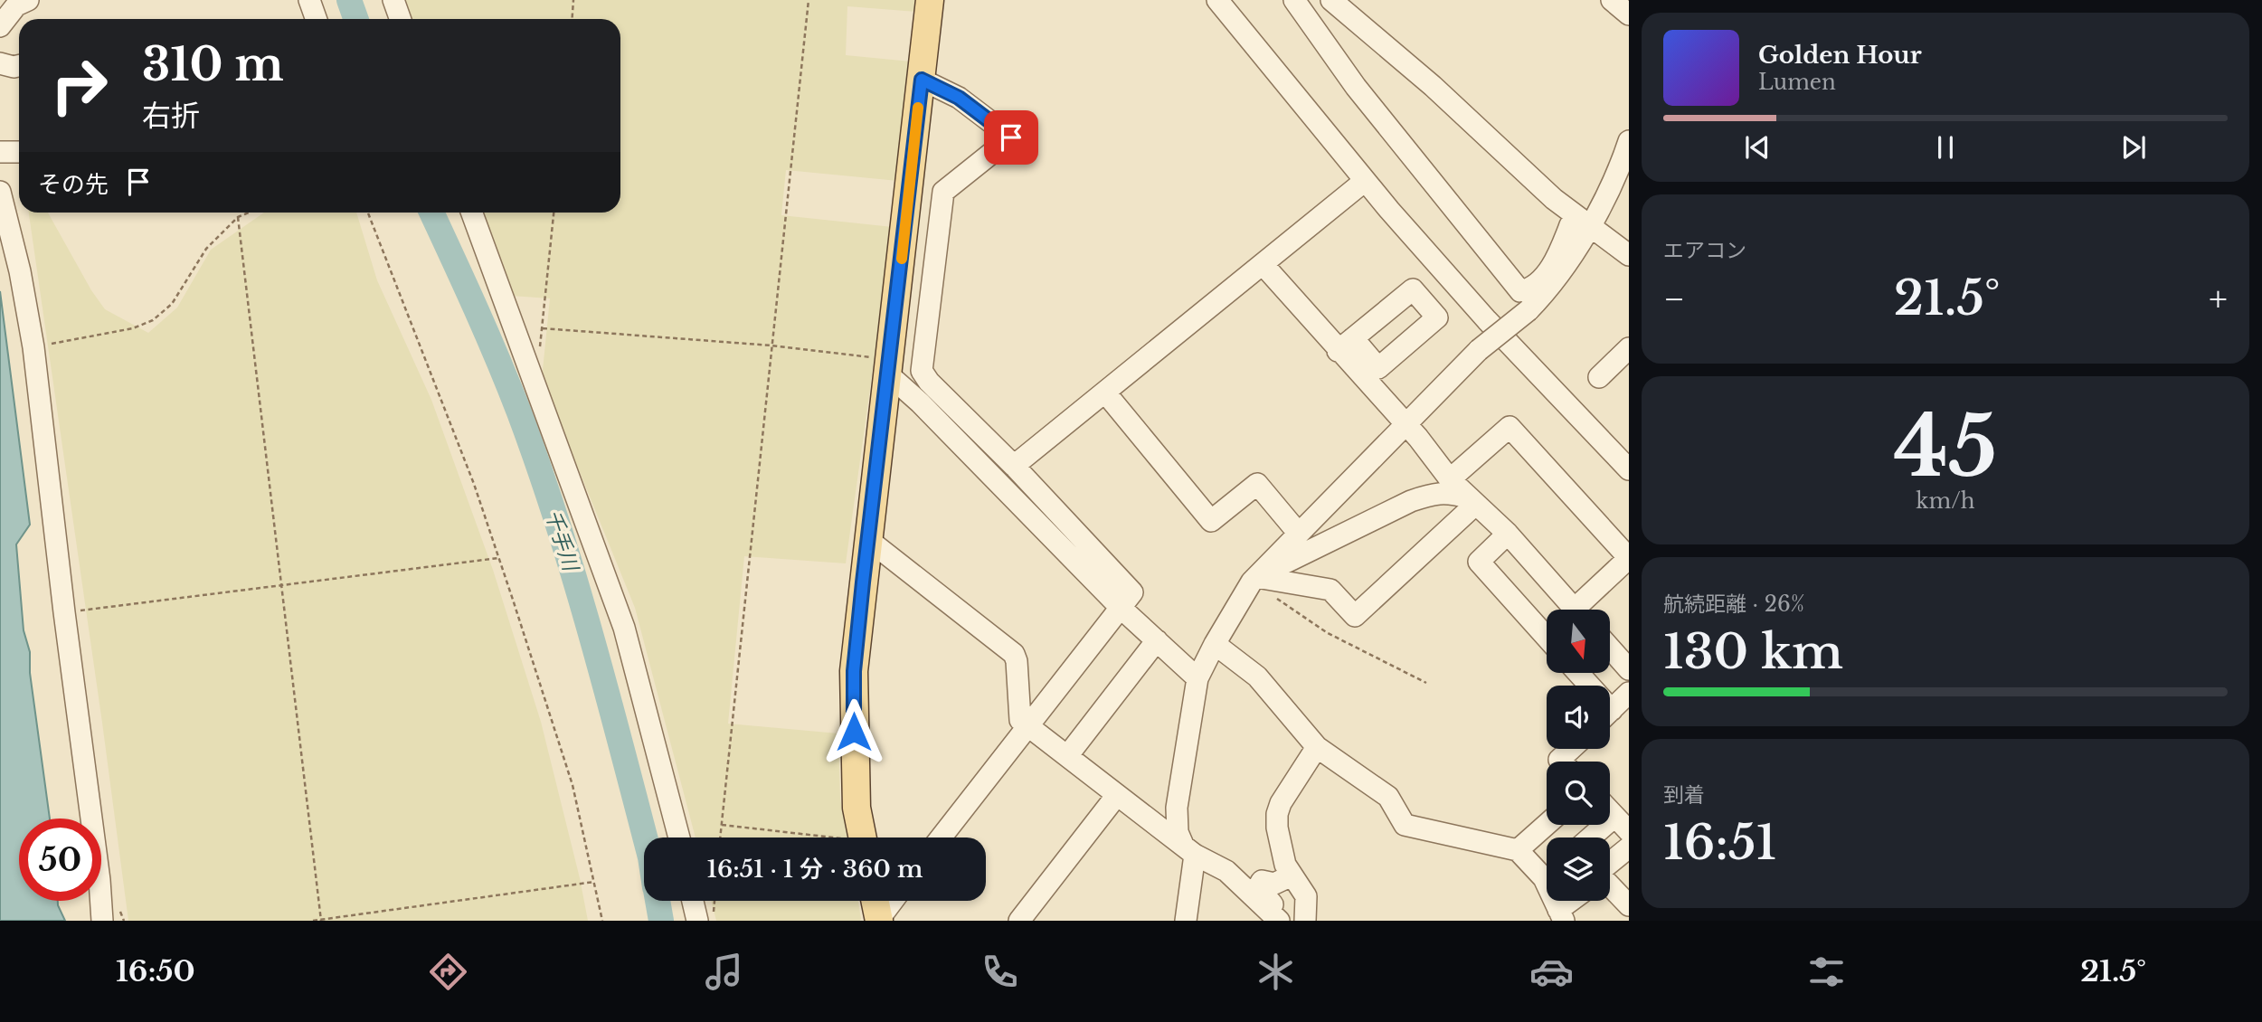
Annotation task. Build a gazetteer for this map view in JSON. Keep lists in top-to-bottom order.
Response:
{
  "water": ["千手川"],
  "north": "bottom",
  "page": {
    "turn": ["310 m", "右折"],
    "song": ["Golden Hour", "Lumen"],
    "then": "その先",
    "tile": [
      "エアコン",
      ["45", "km/h"],
      ["航続距離 · 26%", "130 km"],
      ["到着", "16:51"]
    ],
    "heat": ["−", "21.5°", "+"],
    "limit": "50",
    "trip": "16:51 · 1 分 · 360 m",
    "tabs": ["16:50", "21.5°"]
  }
}
